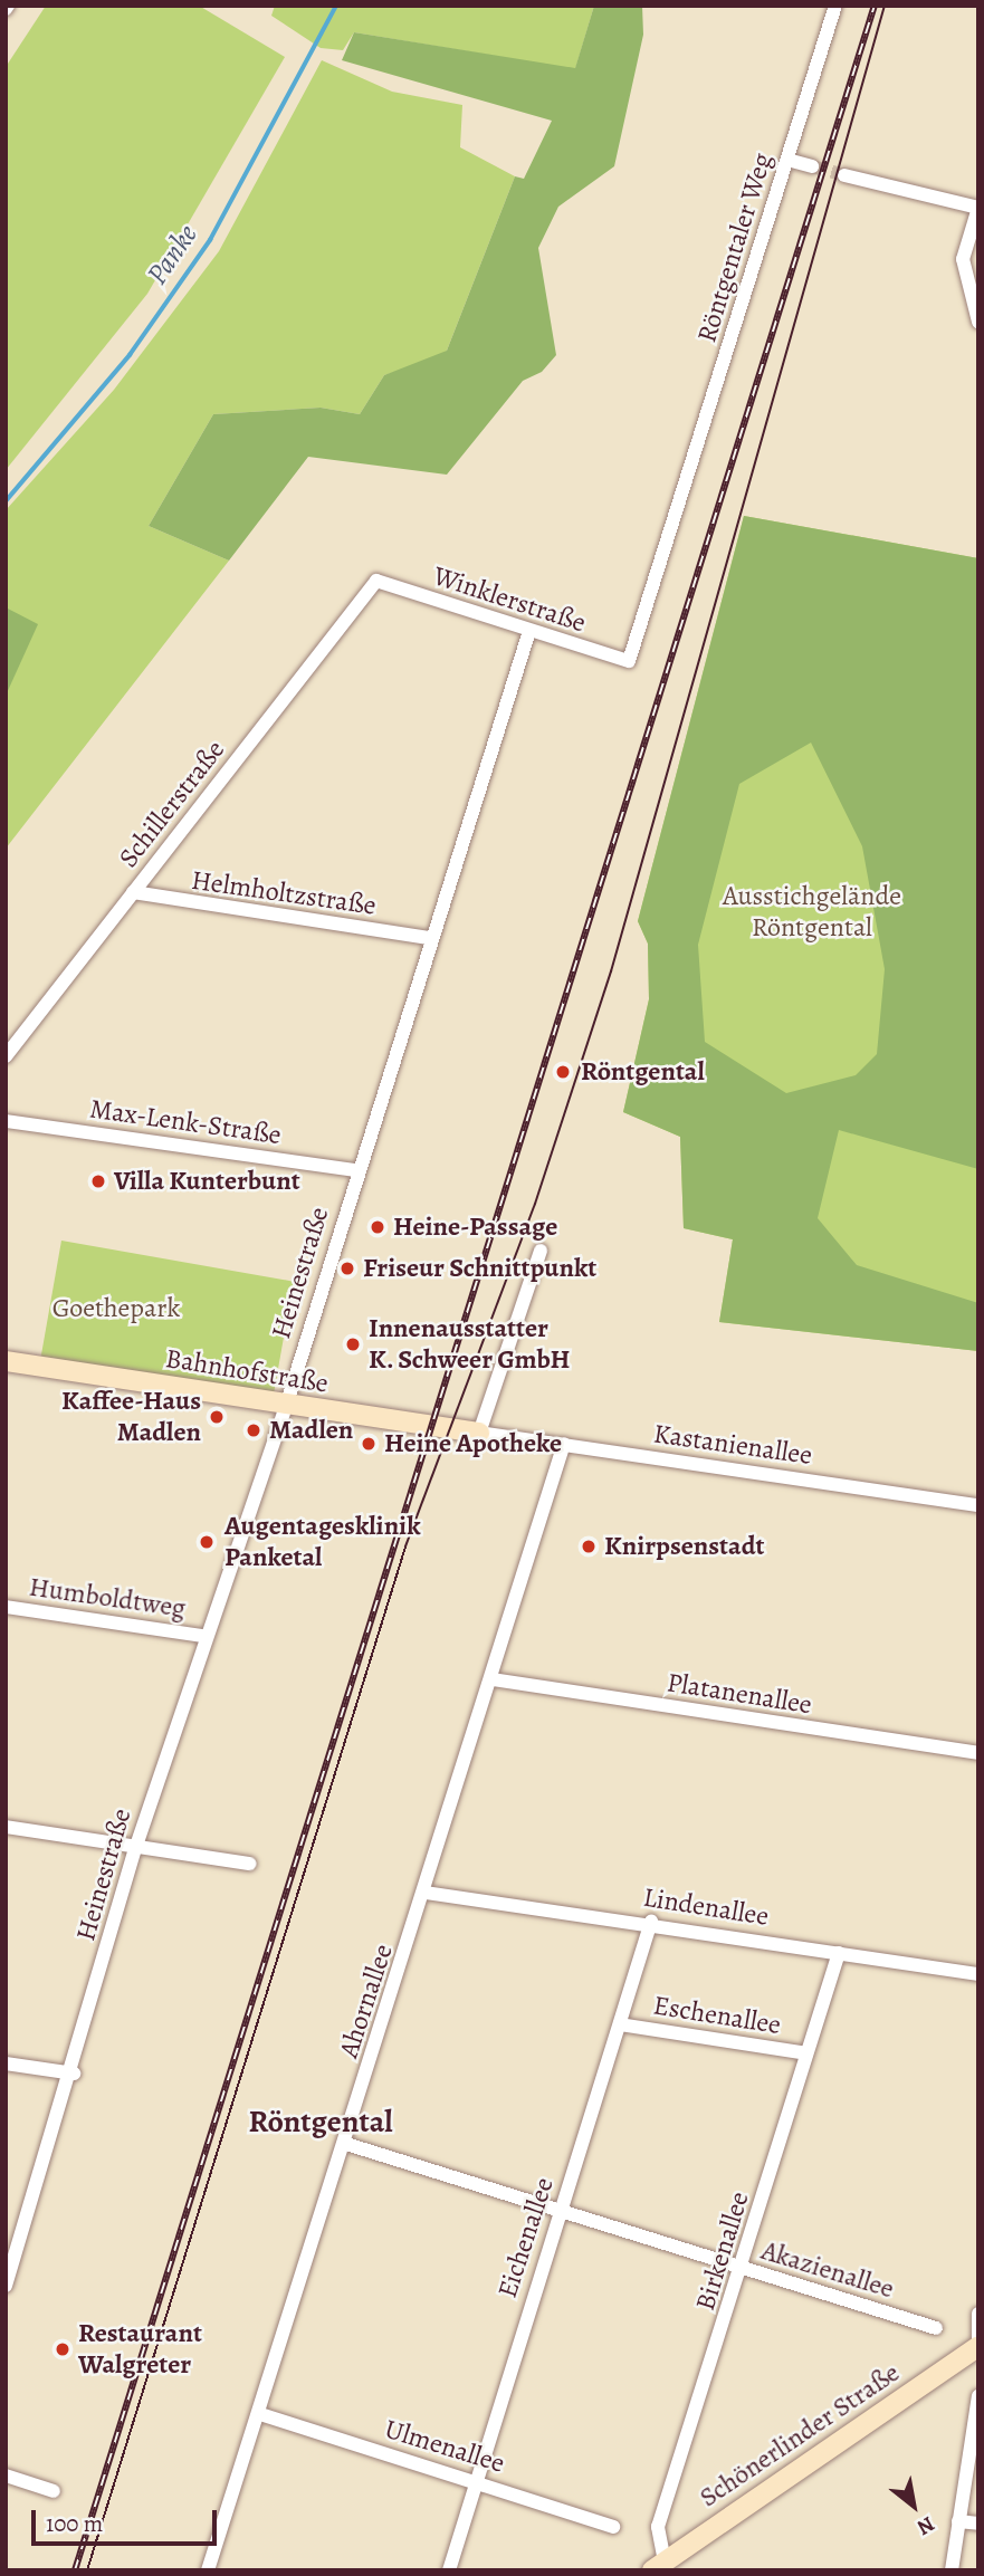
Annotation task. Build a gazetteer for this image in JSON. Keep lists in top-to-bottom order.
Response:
{
  "streets": {
    "street": [
      "Röntgentaler Weg",
      "Winklerstraße",
      "Schillerstraße",
      "Helmholtzstraße",
      "Max-Lenk-Straße",
      "Heinestraße",
      "Bahnhofstraße",
      "Kastanienallee",
      "Humboldtweg",
      "Platanenallee",
      "Lindenallee",
      "Ahornallee",
      "Eschenallee",
      "Eichenallee",
      "Birkenallee",
      "Akazienallee",
      "Schönerlinder Straße",
      "Ulmenallee"
    ]
  },
  "crossings": [
    ["Röntgentaler Weg", "Winklerstraße"],
    ["Winklerstraße", "Schillerstraße"],
    ["Winklerstraße", "Heinestraße"],
    ["Schillerstraße", "Helmholtzstraße"],
    ["Helmholtzstraße", "Heinestraße"],
    ["Max-Lenk-Straße", "Heinestraße"],
    ["Heinestraße", "Bahnhofstraße"],
    ["Heinestraße", "Humboldtweg"],
    ["Bahnhofstraße", "Kastanienallee"],
    ["Kastanienallee", "Ahornallee"],
    ["Platanenallee", "Ahornallee"],
    ["Lindenallee", "Ahornallee"],
    ["Lindenallee", "Eichenallee"],
    ["Lindenallee", "Birkenallee"],
    ["Ahornallee", "Akazienallee"],
    ["Ahornallee", "Ulmenallee"],
    ["Eschenallee", "Eichenallee"],
    ["Eschenallee", "Birkenallee"],
    ["Eichenallee", "Akazienallee"],
    ["Eichenallee", "Ulmenallee"],
    ["Birkenallee", "Akazienallee"],
    ["Birkenallee", "Schönerlinder Straße"]
  ],
  "districts": ["Röntgental"],
  "water": ["Panke"],
  "parks": ["Ausstichgelände Röntgental", "Goethepark"],
  "places": [
    "Röntgental",
    "Villa Kunterbunt",
    "Heine-Passage",
    "Friseur Schnittpunkt",
    "Innenausstatter K. Schweer GmbH",
    "Kaffee-Haus Madlen",
    "Madlen",
    "Heine Apotheke",
    "Augentagesklinik Panketal",
    "Knirpsenstadt",
    "Restaurant Walgreter"
  ],
  "scale_bar": "100 m",
  "north": "bottom right"
}
